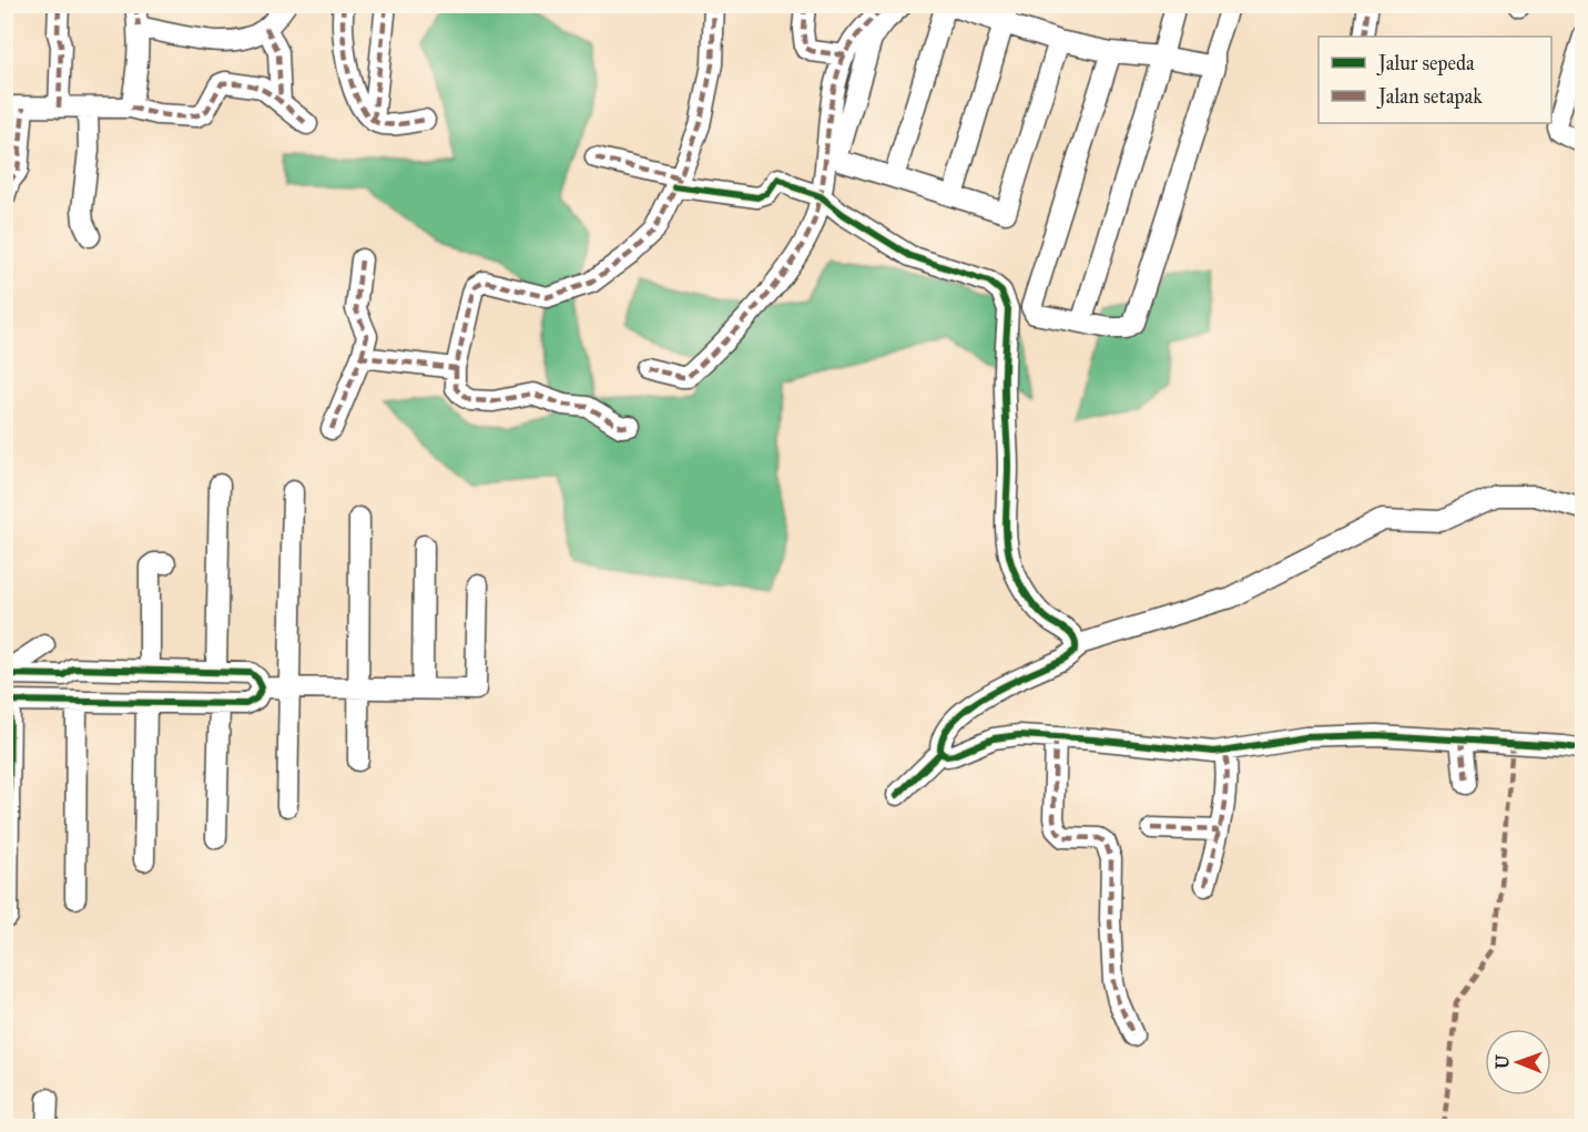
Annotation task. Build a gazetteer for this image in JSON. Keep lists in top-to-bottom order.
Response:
{
  "legend": ["Jalur sepeda", "Jalan setapak"],
  "north": "left"
}
